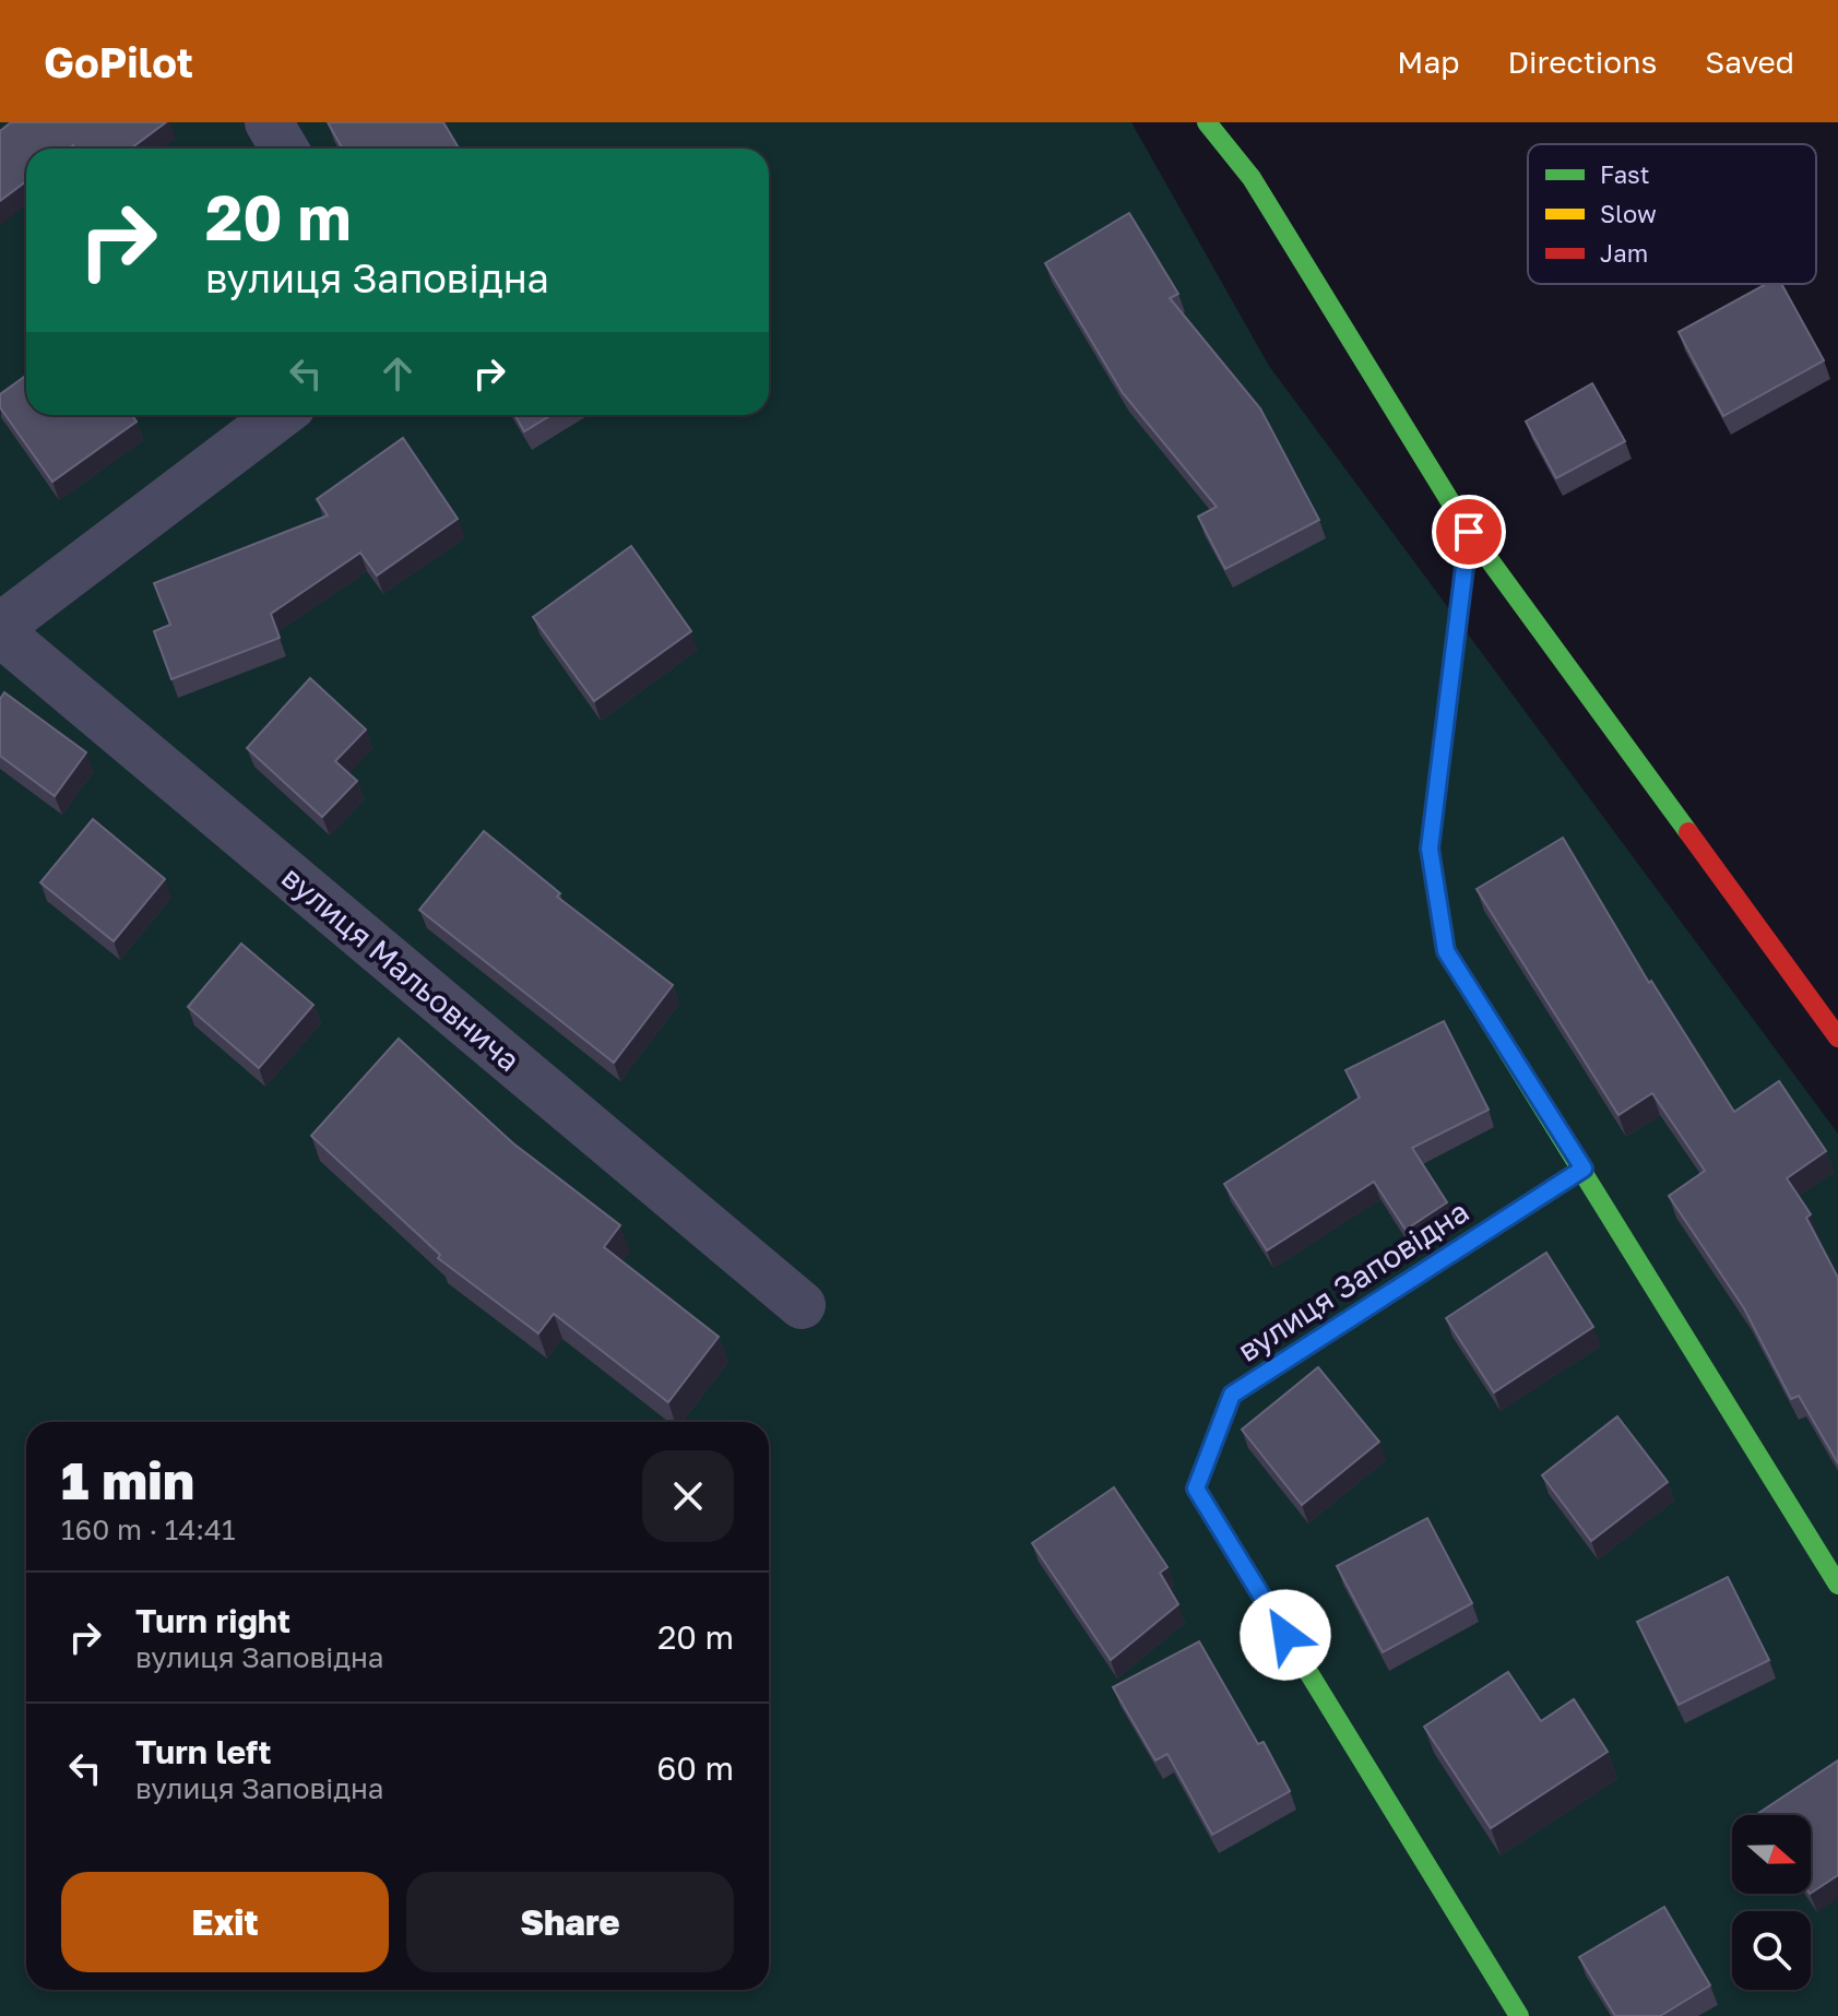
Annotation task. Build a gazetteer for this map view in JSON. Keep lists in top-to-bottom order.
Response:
{
  "streets": {
    "street": ["вулиця Мальовнича", "вулиця Заповідна"]
  },
  "legend": ["Fast", "Slow", "Jam"],
  "north": "right",
  "page": {
    "header": "GoPilot",
    "nav": ["Map", "Directions", "Saved"],
    "turn": ["20 m", "вулиця Заповідна"],
    "heading": ["1 min", "160 m · 14:41"],
    "list": [
      {
        "name": "Turn right",
        "note": "вулиця Заповідна",
        "value": "20 m"
      },
      {
        "name": "Turn left",
        "note": "вулиця Заповідна",
        "value": "60 m"
      }
    ],
    "buttons": ["Exit", "Share"]
  }
}
